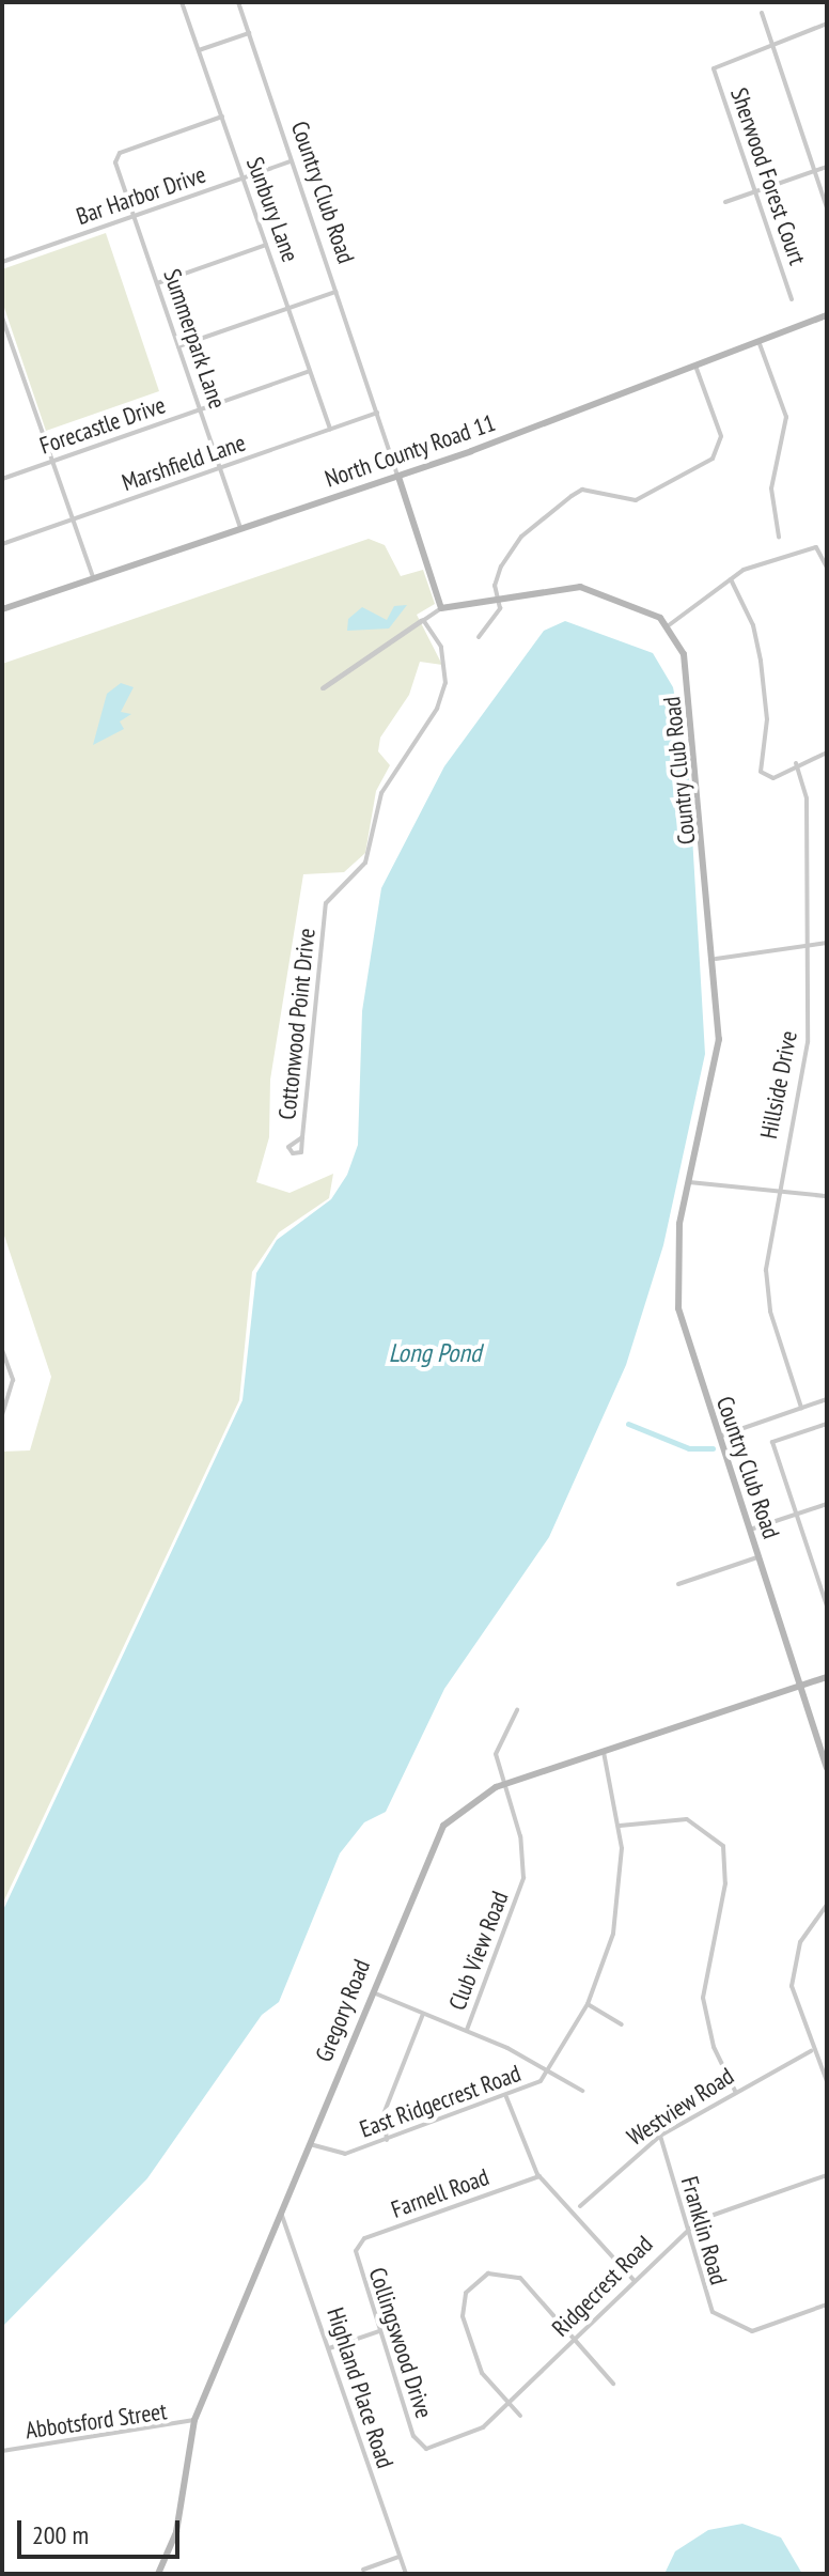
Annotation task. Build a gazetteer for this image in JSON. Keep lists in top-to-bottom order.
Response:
{
  "streets": {
    "street": [
      "Sherwood Forest Court",
      "Country Club Road",
      "Bar Harbor Drive",
      "Sunbury Lane",
      "Summerpark Lane",
      "Forecastle Drive",
      "North County Road 11",
      "Marshfield Lane",
      "Cottonwood Point Drive",
      "Hillside Drive",
      "Club View Road",
      "Gregory Road",
      "East Ridgecrest Road",
      "Westview Road",
      "Farnell Road",
      "Franklin Road",
      "Ridgecrest Road",
      "Collingswood Drive",
      "Highland Place Road",
      "Abbotsford Street"
    ]
  },
  "crossings": [
    ["Country Club Road", "Bar Harbor Drive"],
    ["Country Club Road", "North County Road 11"],
    ["Country Club Road", "Marshfield Lane"],
    ["Country Club Road", "Gregory Road"],
    ["Bar Harbor Drive", "Sunbury Lane"],
    ["Bar Harbor Drive", "Summerpark Lane"],
    ["Sunbury Lane", "Summerpark Lane"],
    ["Sunbury Lane", "Forecastle Drive"],
    ["Sunbury Lane", "Marshfield Lane"],
    ["Summerpark Lane", "Forecastle Drive"],
    ["Summerpark Lane", "North County Road 11"],
    ["Summerpark Lane", "Marshfield Lane"],
    ["Club View Road", "Gregory Road"],
    ["Gregory Road", "East Ridgecrest Road"],
    ["Gregory Road", "Highland Place Road"],
    ["Gregory Road", "Abbotsford Street"],
    ["Westview Road", "Franklin Road"],
    ["Farnell Road", "Collingswood Drive"],
    ["Franklin Road", "Ridgecrest Road"],
    ["Ridgecrest Road", "Collingswood Drive"]
  ],
  "water": ["Long Pond"],
  "scale_bar": "200 m"
}
